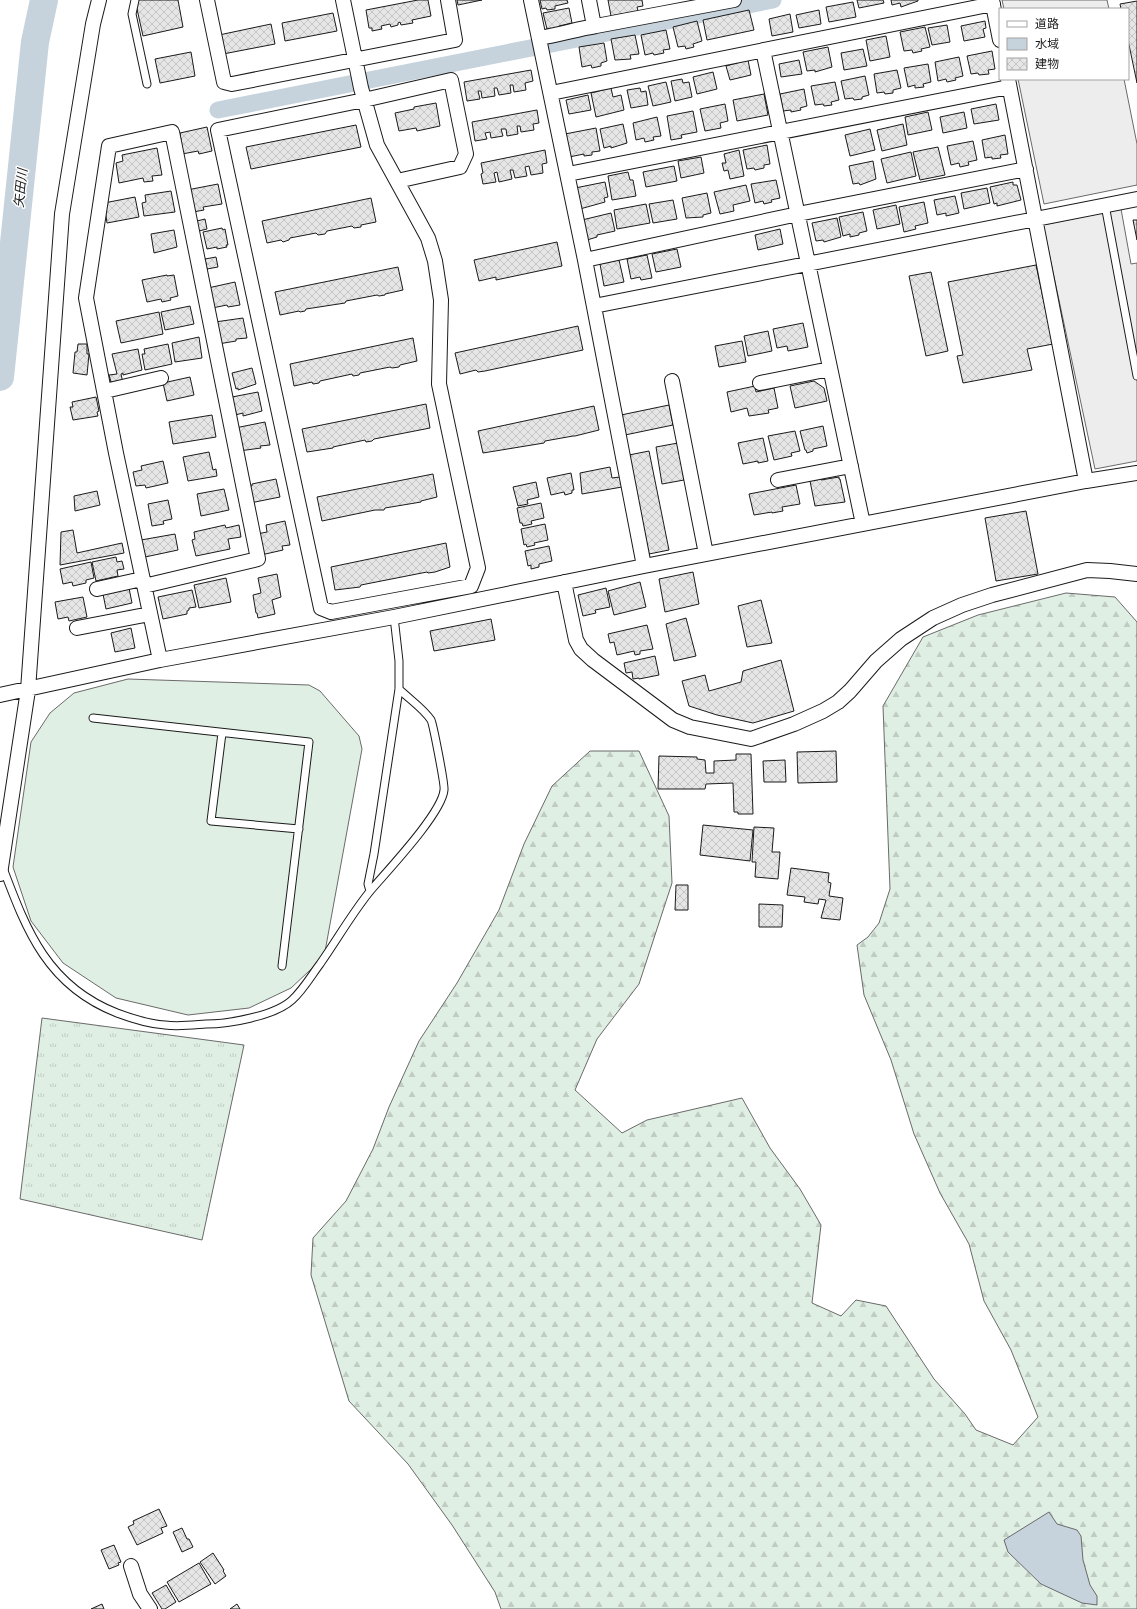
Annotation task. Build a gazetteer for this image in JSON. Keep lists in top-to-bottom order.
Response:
{
  "water": ["矢田川"],
  "legend": ["道路", "水域", "建物"]
}
